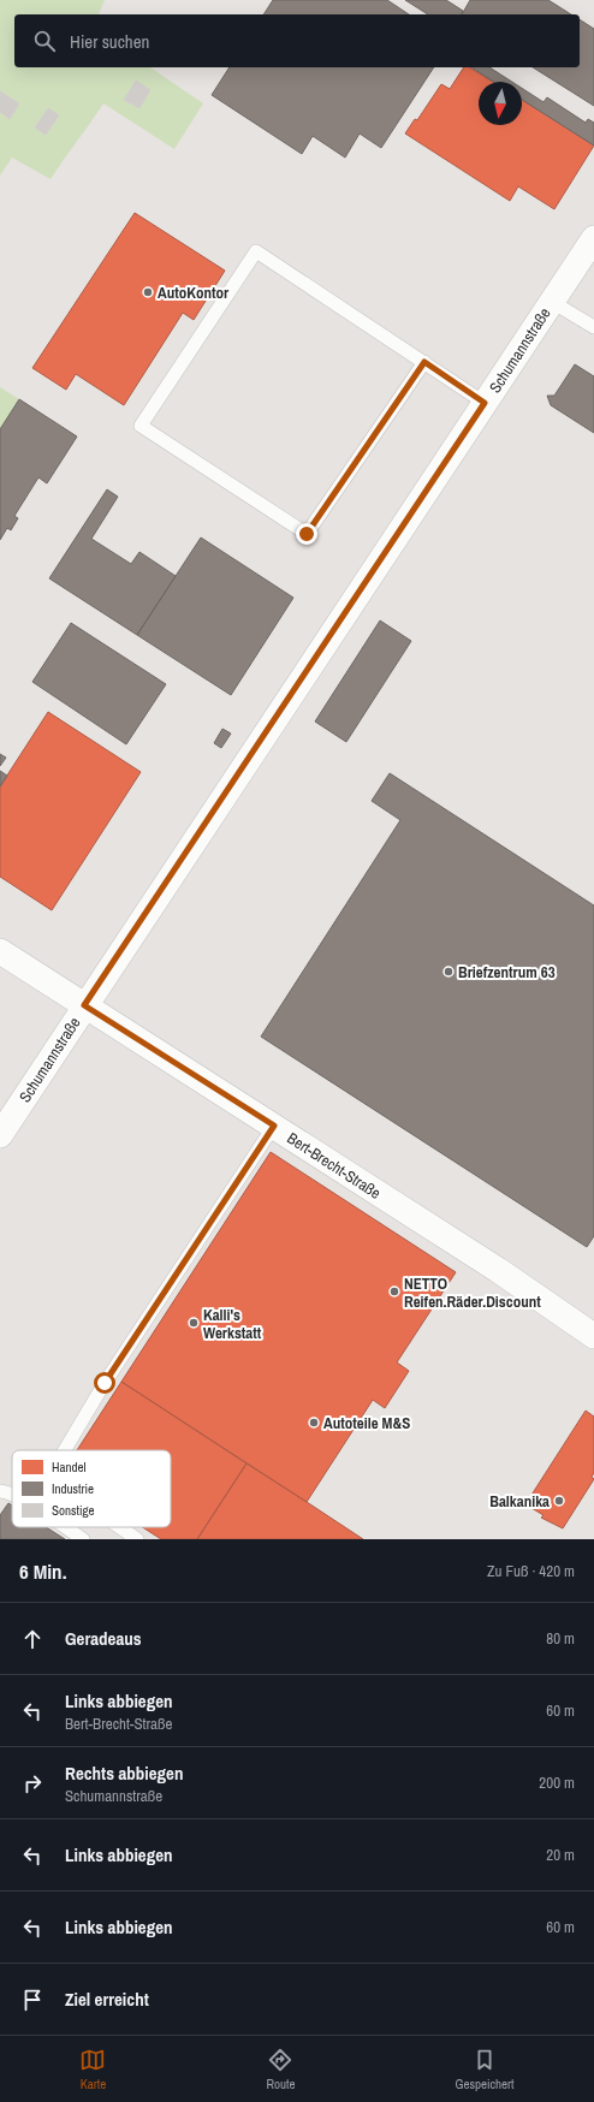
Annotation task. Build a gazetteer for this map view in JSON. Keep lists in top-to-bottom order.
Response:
{
  "streets": {
    "street": ["Schumannstraße", "Bert-Brecht-Straße"]
  },
  "crossings": [
    ["Schumannstraße", "Bert-Brecht-Straße"]
  ],
  "places": [
    "AutoKontor",
    "Briefzentrum 63",
    "NETTO Reifen.Räder.Discount",
    "Kalli's Werkstatt",
    "Autoteile M&S",
    "Balkanika"
  ],
  "legend": ["Handel", "Industrie", "Sonstige"],
  "north": "bottom",
  "page": {
    "search": "Hier suchen",
    "heading": ["6 Min.", "Zu Fuß · 420 m"],
    "list": [
      ["Geradeaus", "80 m"],
      ["Links abbiegen", "Bert-Brecht-Straße", "60 m"],
      ["Rechts abbiegen", "Schumannstraße", "200 m"],
      ["Links abbiegen", "20 m"],
      ["Links abbiegen", "60 m"],
      "Ziel erreicht"
    ],
    "nav": ["Karte", "Route", "Gespeichert"]
  }
}
